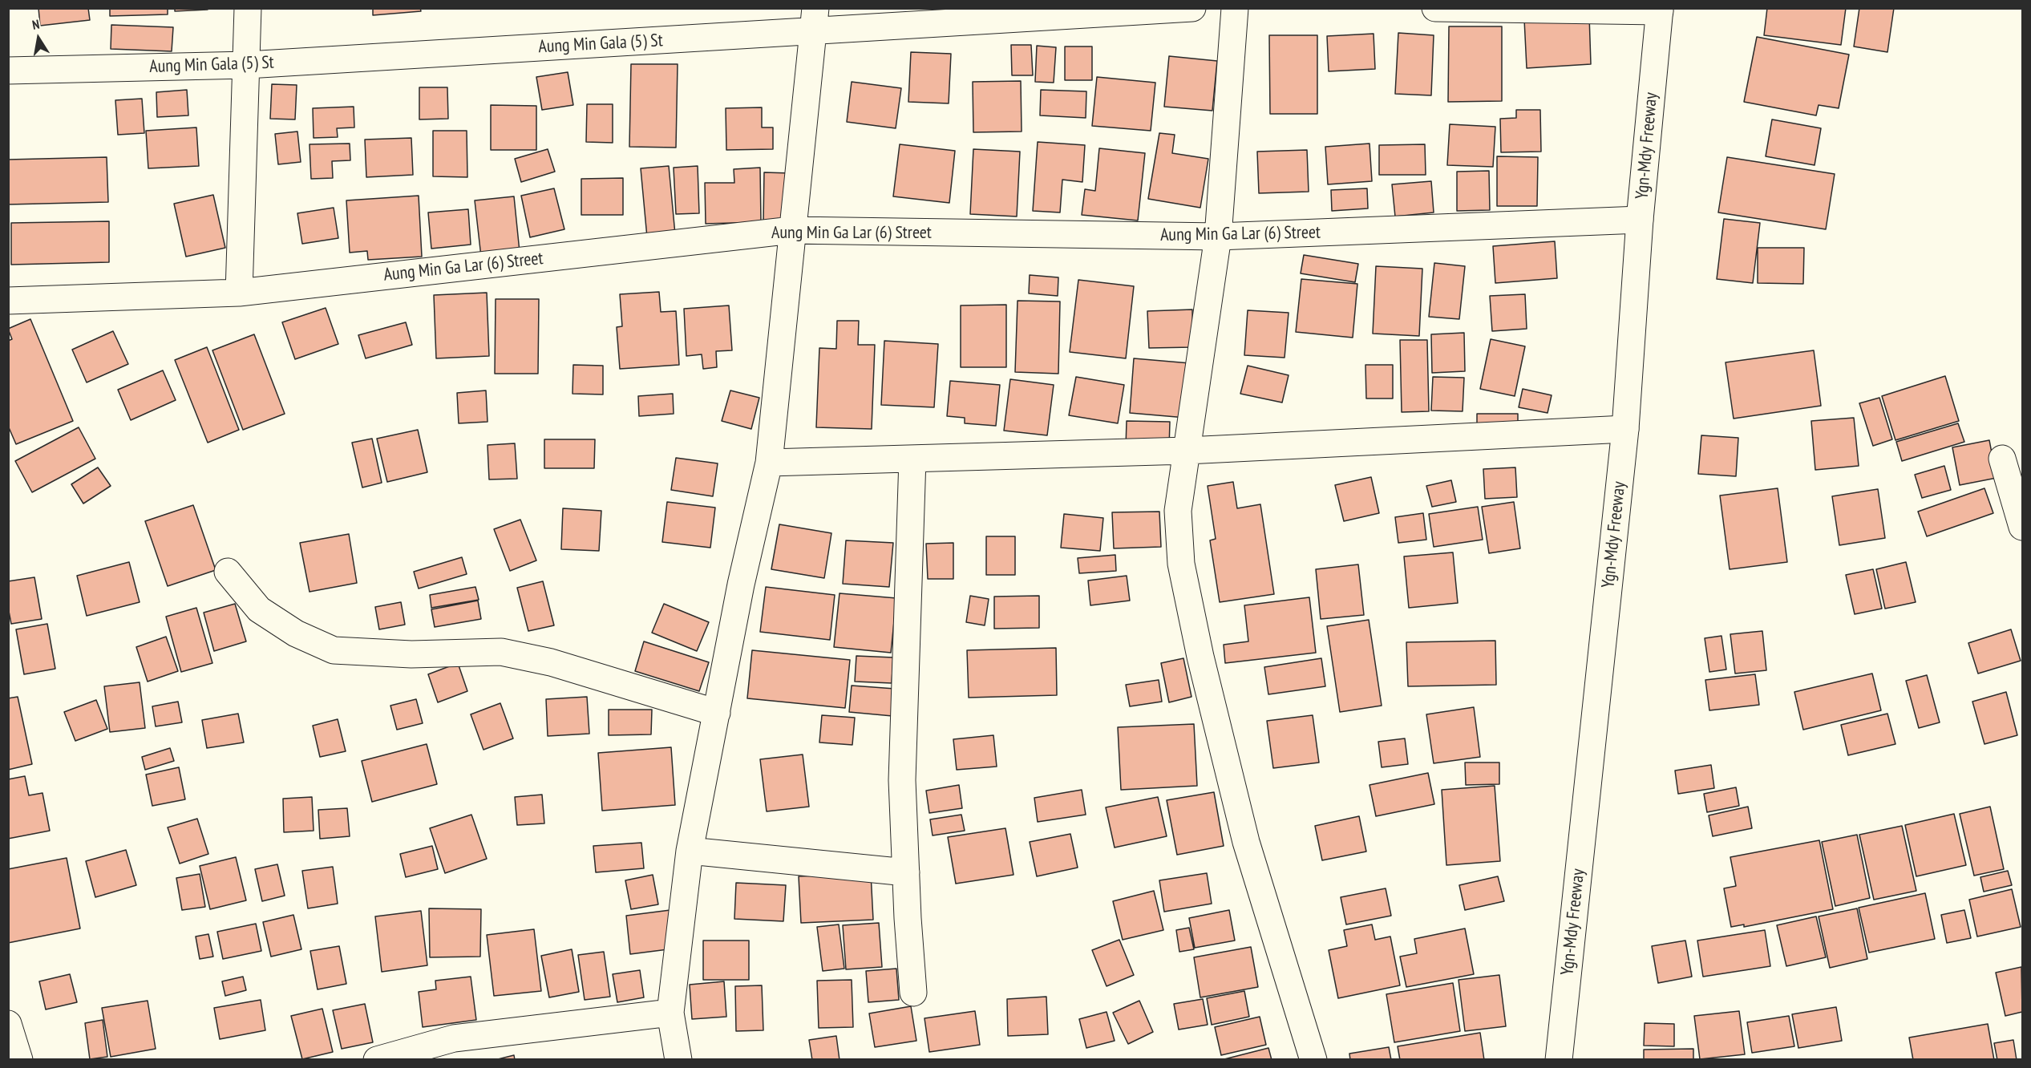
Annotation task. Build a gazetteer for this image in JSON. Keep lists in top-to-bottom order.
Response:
{
  "streets": {
    "street": ["Aung Min Gala (5) St", "Ygn-Mdy Freeway", "Aung Min Ga Lar (6) Street"]
  },
  "crossings": [
    ["Ygn-Mdy Freeway", "Aung Min Ga Lar (6) Street"]
  ],
  "north": "top"
}
